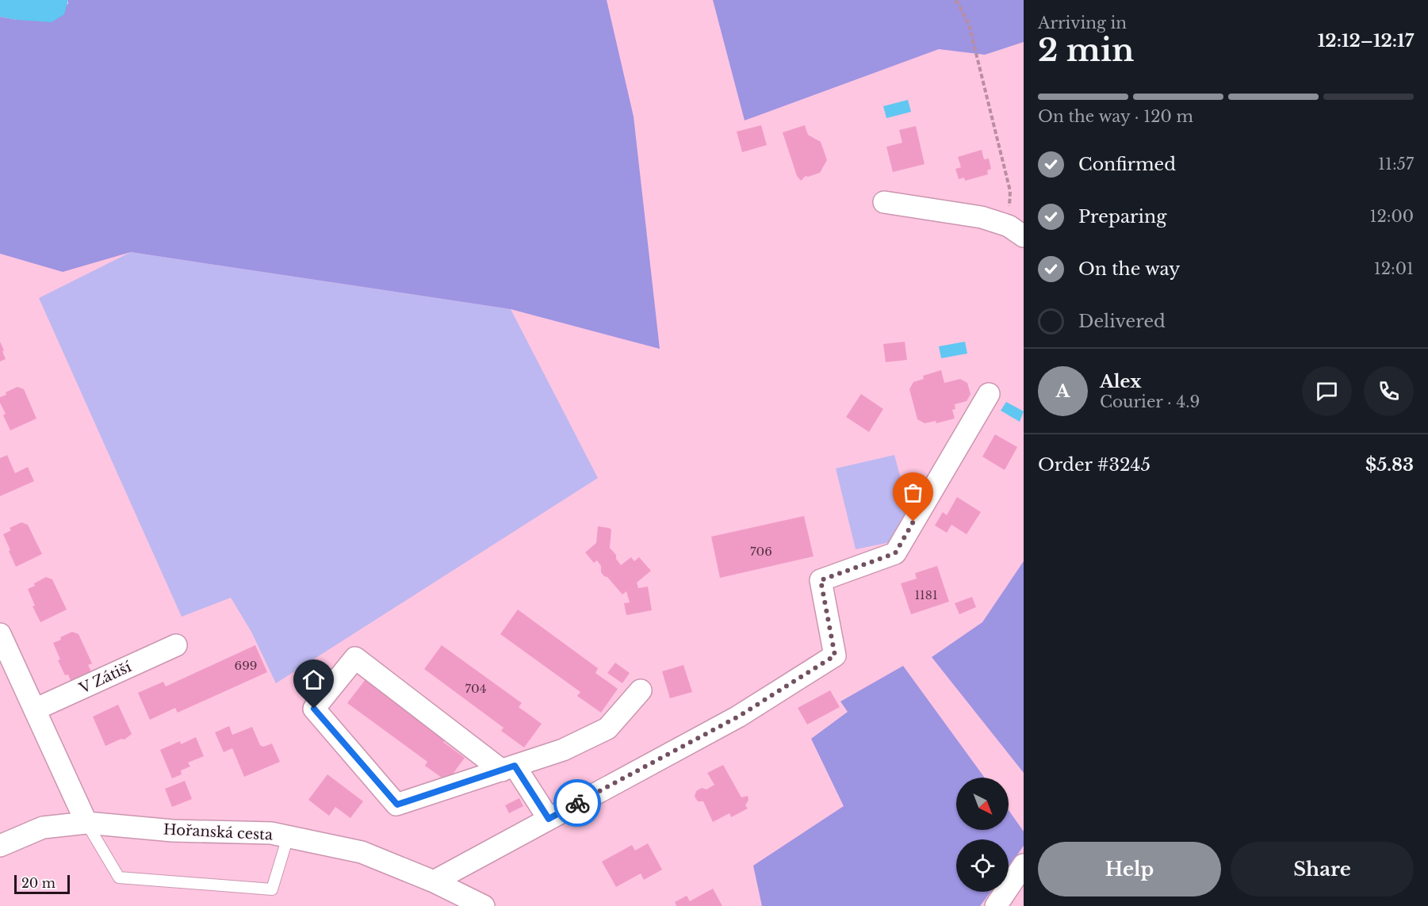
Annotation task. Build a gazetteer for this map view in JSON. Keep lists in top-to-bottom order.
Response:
{
  "streets": {
    "street": ["V Zátiší", "Hořanská cesta"]
  },
  "house_numbers": [
    "706",
    "1181",
    "699",
    "704"
  ],
  "scale_bar": "20 m",
  "north": "bottom right",
  "page": {
    "heading": ["2 min", "Arriving in", "12:12–12:17"],
    "panel": [
      "Alex",
      "Courier · 4.9",
      "Order #3245",
      "$5.83"
    ],
    "bar": "On the way · 120 m",
    "list": [
      ["Confirmed", "11:57"],
      ["Preparing", "12:00"],
      ["On the way", "12:01"],
      "Delivered"
    ],
    "round": "A",
    "buttons": ["Help", "Share"],
    "scale": "20 m"
  }
}
